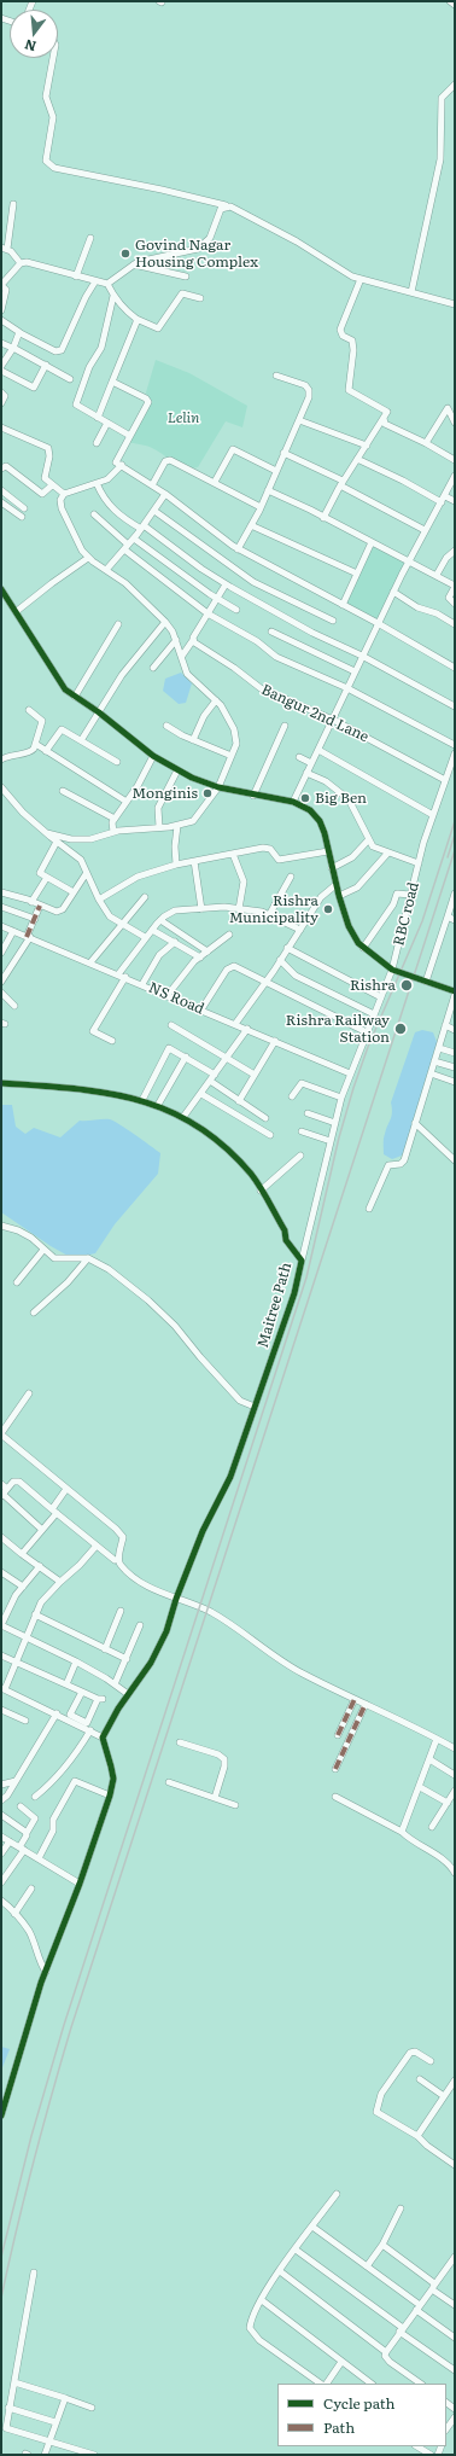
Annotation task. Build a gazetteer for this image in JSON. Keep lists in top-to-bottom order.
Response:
{
  "streets": {
    "street": [
      "Bangur 2nd Lane",
      "RBC road",
      "NS Road",
      "Maitree Path"
    ]
  },
  "crossings": [
    ["Bangur 2nd Lane", "RBC road"],
    ["RBC road", "NS Road"],
    ["RBC road", "Maitree Path"]
  ],
  "parks": ["Lelin"],
  "places": [
    "Govind Nagar Housing Complex",
    "Monginis",
    "Big Ben",
    "Rishra Municipality",
    "Rishra",
    "Rishra Railway Station"
  ],
  "legend": ["Cycle path", "Path"],
  "north": "bottom"
}
